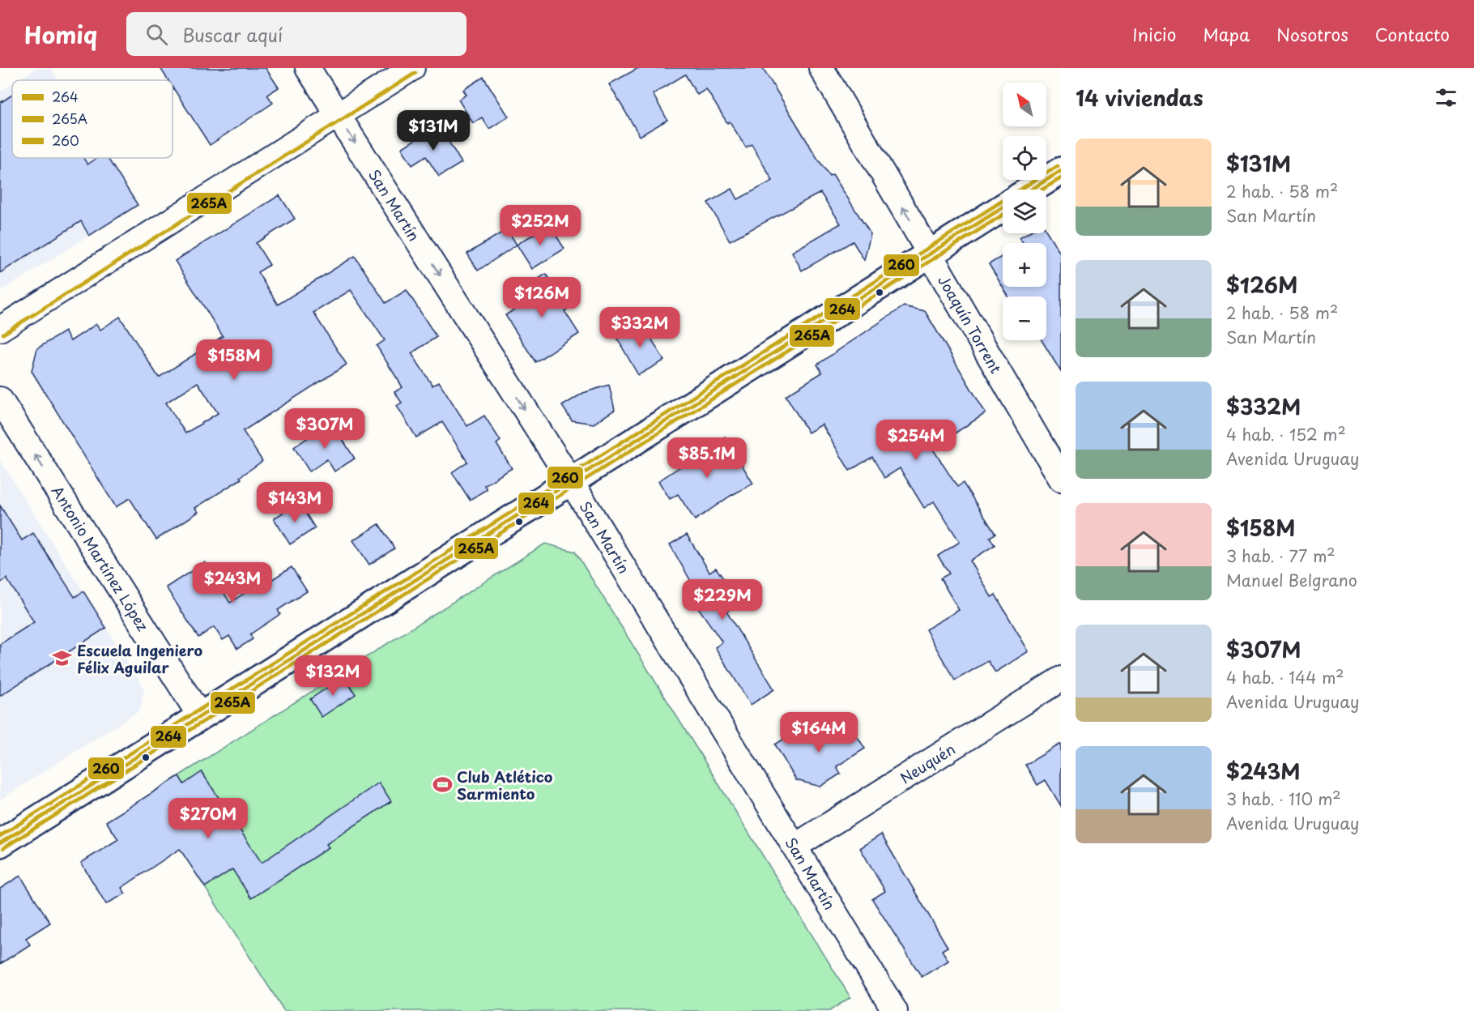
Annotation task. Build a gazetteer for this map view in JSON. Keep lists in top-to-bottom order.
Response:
{
  "streets": {
    "street": [
      "San Martín",
      "Joaquín Torrent",
      "Antonio Martínez López",
      "Neuquén"
    ]
  },
  "crossings": [
    ["San Martín", "Neuquén"]
  ],
  "one_way": ["San Martín", "Joaquín Torrent", "Antonio Martínez López"],
  "places": {
    "school or university": ["Escuela Ingeniero Félix Aguilar"],
    "sports": ["Club Atlético Sarmiento"]
  },
  "lines": ["transit line 265A", "transit line 260", "transit line 264"],
  "legend": ["264", "265A", "260"],
  "north": "top left",
  "page": {
    "header": "Homiq",
    "search": "Buscar aquí",
    "nav": [
      "Inicio",
      "Mapa",
      "Nosotros",
      "Contacto"
    ],
    "heading": "14 viviendas",
    "map_buttons": ["+", "−"],
    "price": [
      "$131M",
      "$252M",
      "$126M",
      "$332M",
      "$158M",
      "$307M",
      "$254M",
      "$85.1M",
      "$143M",
      "$243M",
      "$229M",
      "$132M",
      "$164M",
      "$270M"
    ],
    "list": [
      {
        "name": "$131M",
        "note": "2 hab. · 58 m² · San Martín"
      },
      {
        "name": "$126M",
        "note": "2 hab. · 58 m² · San Martín"
      },
      {
        "name": "$332M",
        "note": "4 hab. · 152 m² · Avenida Uruguay"
      },
      {
        "name": "$158M",
        "note": "3 hab. · 77 m² · Manuel Belgrano"
      },
      {
        "name": "$307M",
        "note": "4 hab. · 144 m² · Avenida Uruguay"
      },
      {
        "name": "$243M",
        "note": "3 hab. · 110 m² · Avenida Uruguay"
      }
    ]
  }
}
